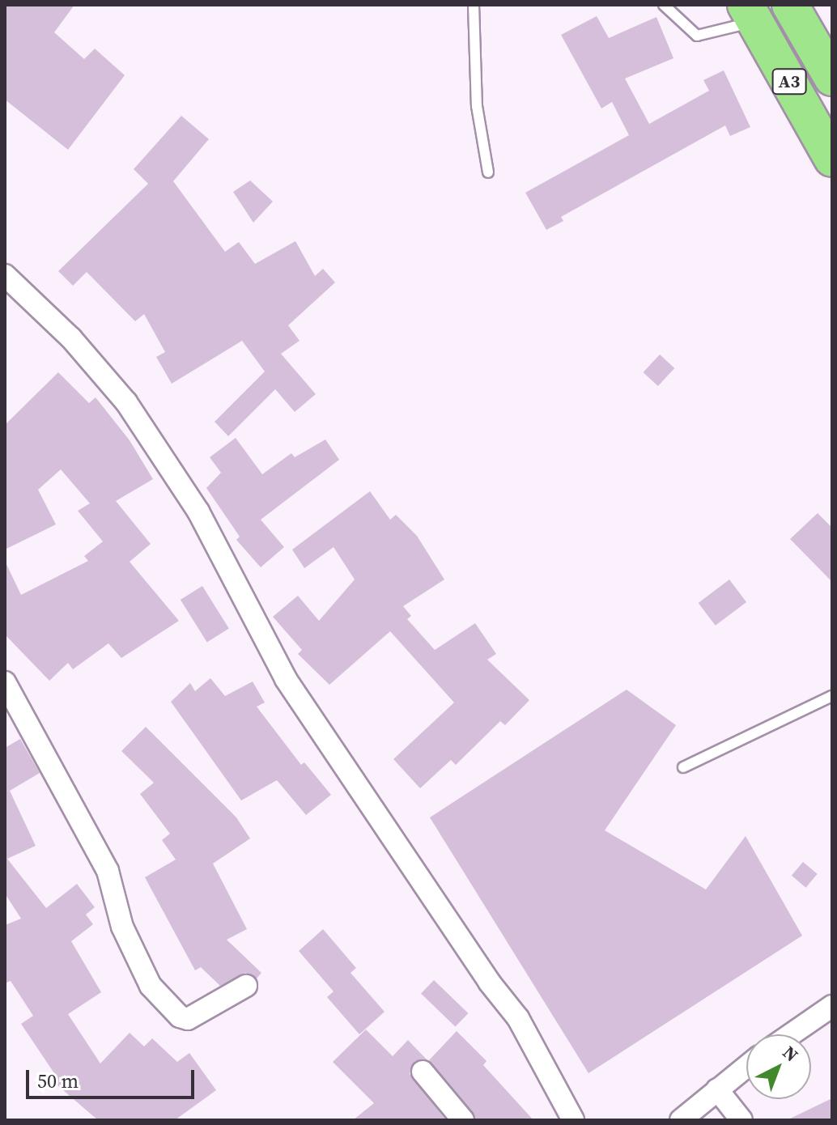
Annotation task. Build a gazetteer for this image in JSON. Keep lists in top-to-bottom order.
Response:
{
  "streets": {
    "highway": ["A3"]
  },
  "scale_bar": "50 m",
  "north": "top right"
}
